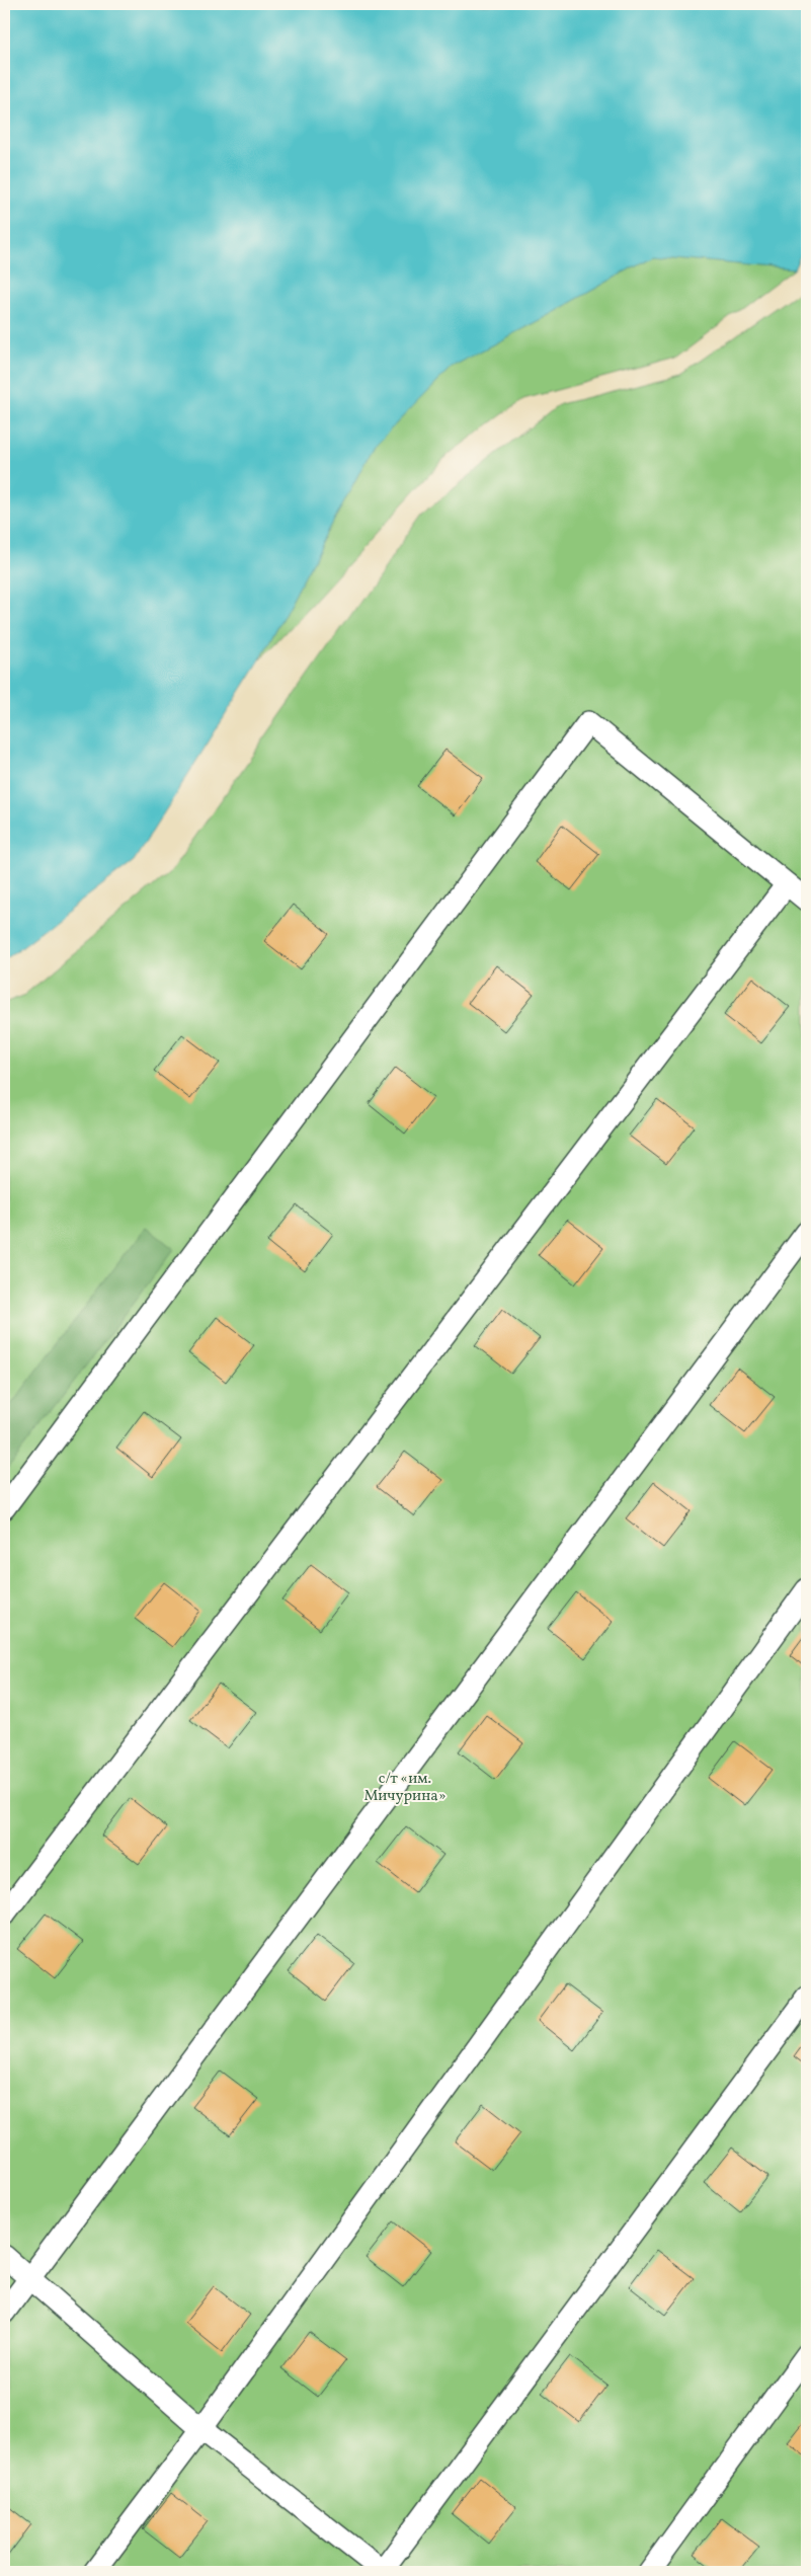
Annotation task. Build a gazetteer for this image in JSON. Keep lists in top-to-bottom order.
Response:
{
  "parks": ["с/т «им. Мичурина»"]
}
